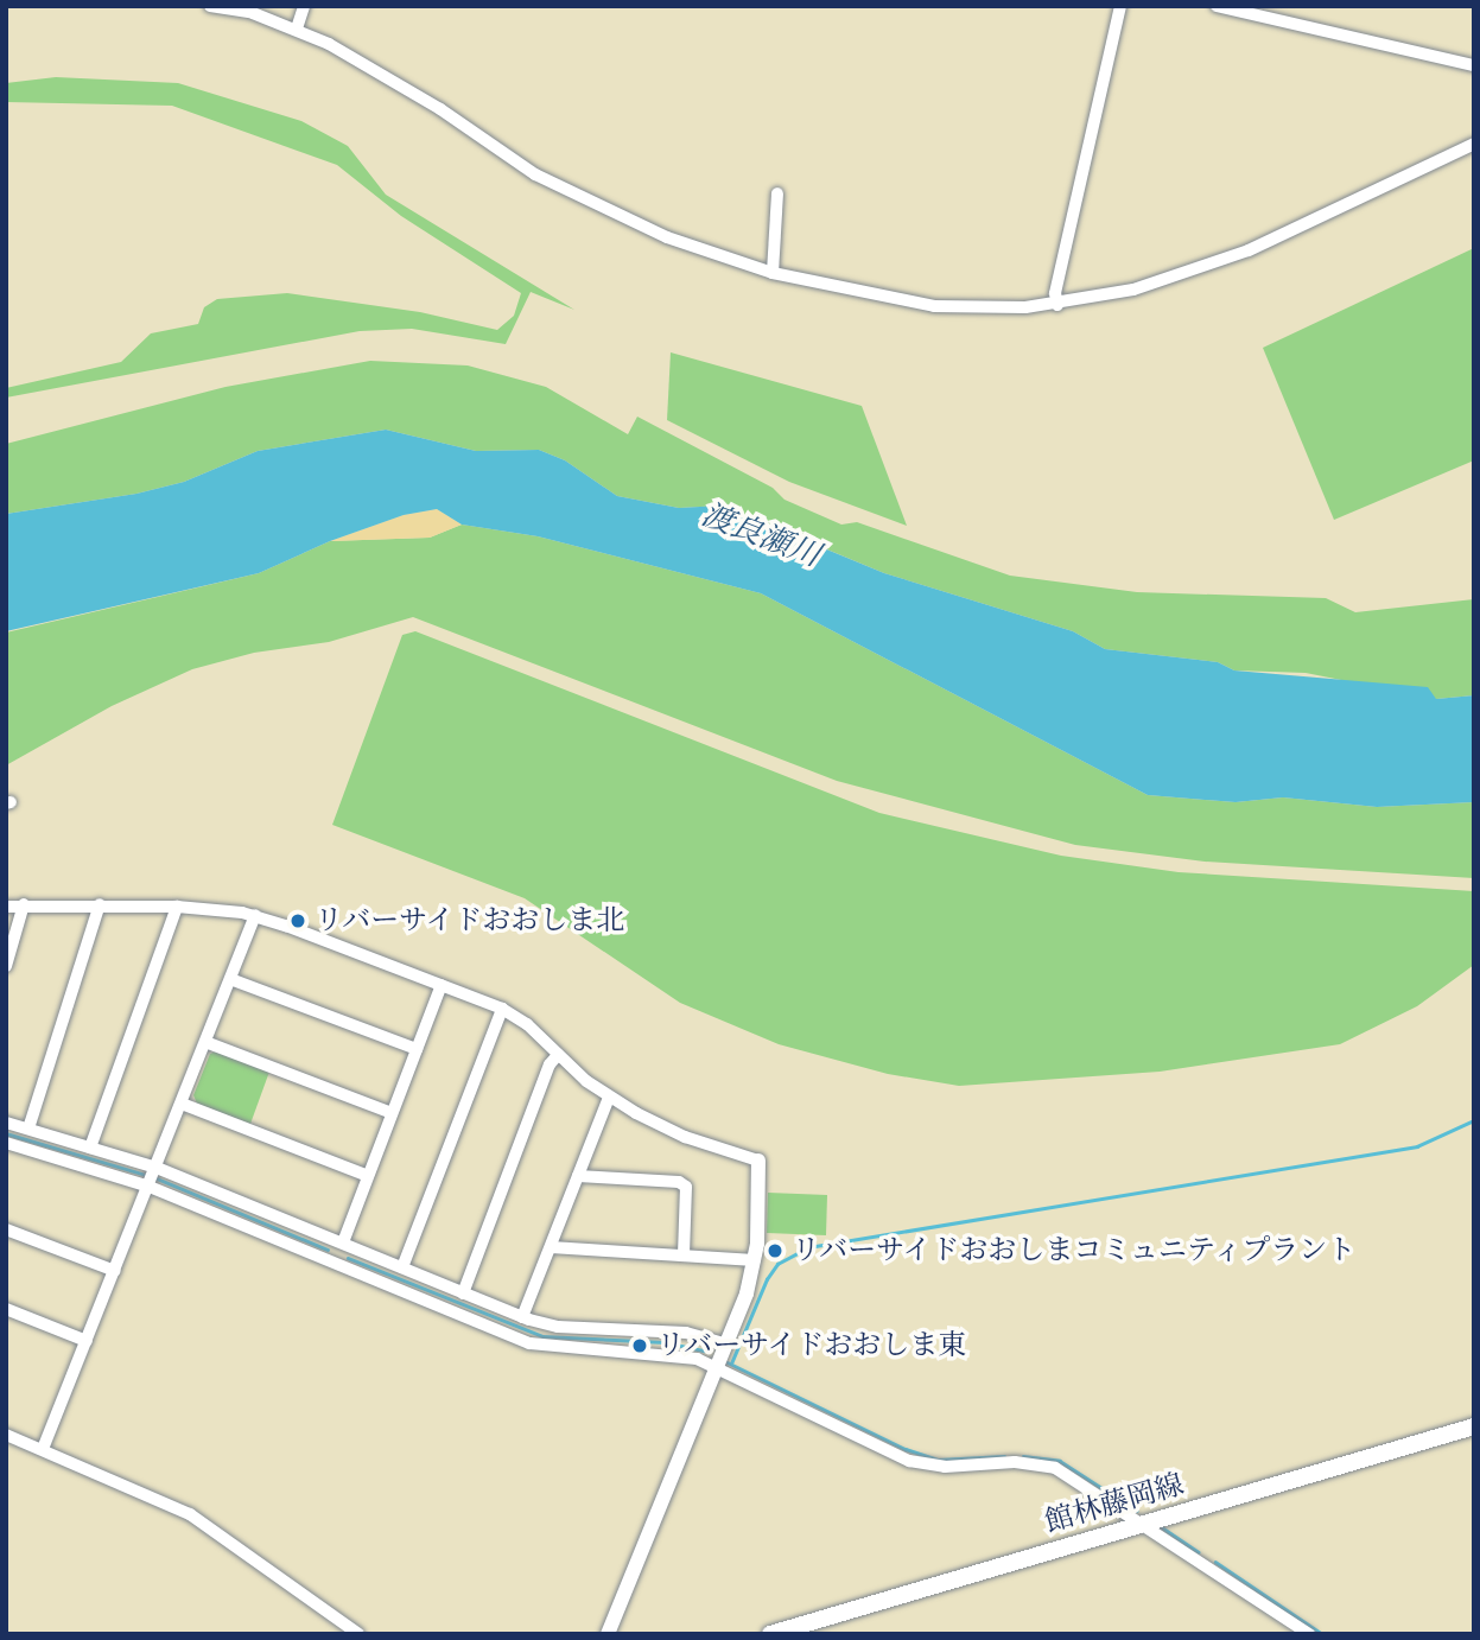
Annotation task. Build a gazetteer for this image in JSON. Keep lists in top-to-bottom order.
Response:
{
  "streets": {
    "main road": ["館林藤岡線"]
  },
  "water": ["渡良瀬川"],
  "places": ["リバーサイドおおしま北", "リバーサイドおおしまコミュニティプラント", "リバーサイドおおしま東"]
}
